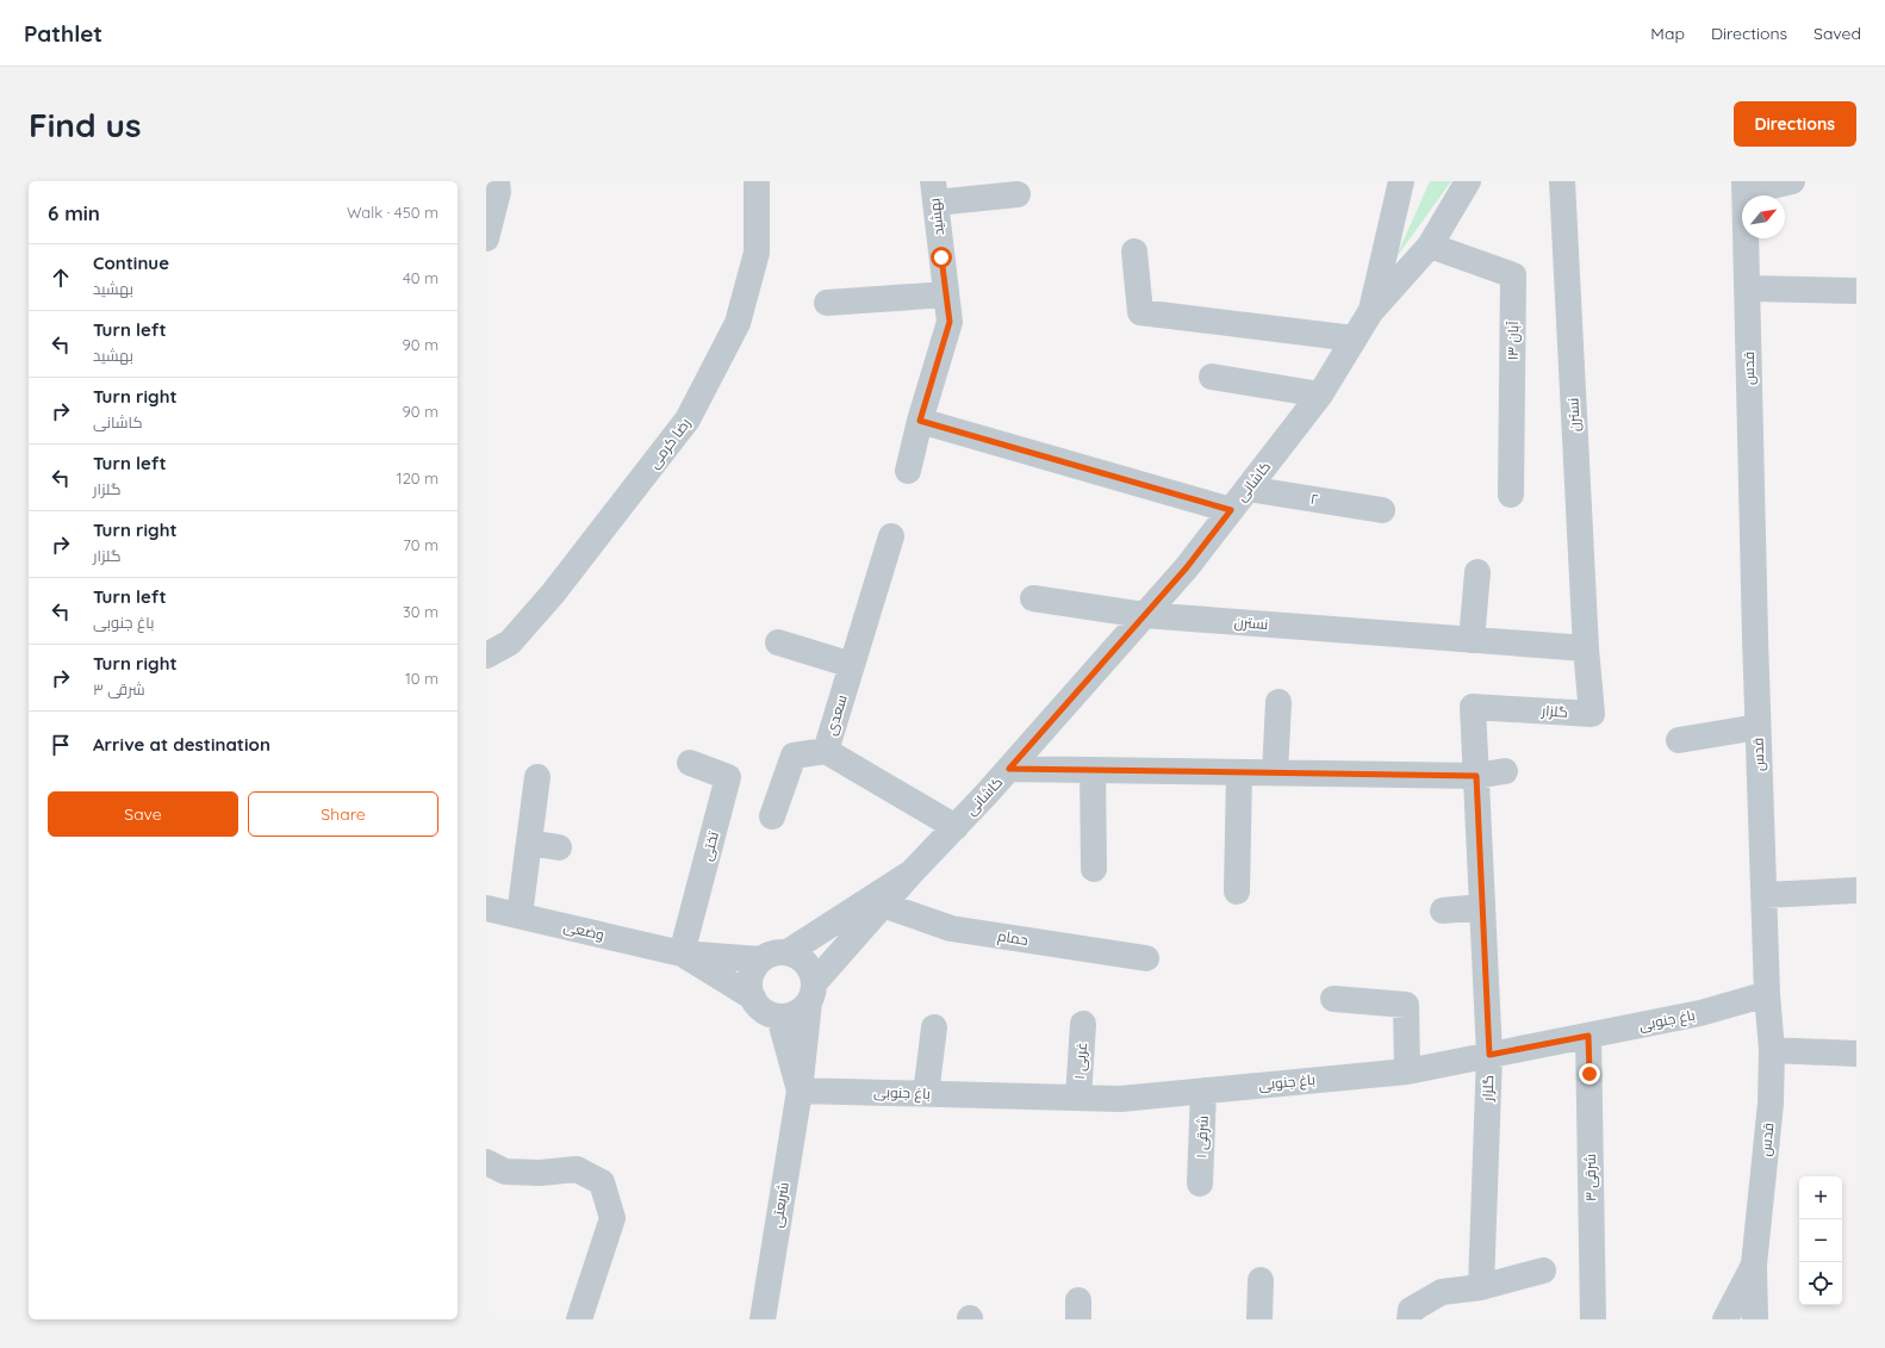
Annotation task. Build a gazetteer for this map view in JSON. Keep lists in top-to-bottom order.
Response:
{
  "streets": {
    "street": [
      "بهشید",
      "۱۳ آبان",
      "قدس",
      "نسترن",
      "رضا کرمی",
      "کاشانی",
      "۲",
      "گلزار",
      "سعدی",
      "تختی",
      "وضعی",
      "حمام",
      "باغ جنوبی",
      "۱ غربی",
      "۱ شرقی",
      "۳ شرقی",
      "شریعتی"
    ]
  },
  "crossings": [
    ["قدس", "باغ جنوبی"],
    ["نسترن", "کاشانی"],
    ["نسترن", "گلزار"],
    ["کاشانی", "۲"],
    ["کاشانی", "سعدی"],
    ["گلزار", "باغ جنوبی"],
    ["تختی", "وضعی"],
    ["باغ جنوبی", "۱ غربی"],
    ["باغ جنوبی", "۱ شرقی"],
    ["باغ جنوبی", "۳ شرقی"],
    ["باغ جنوبی", "شریعتی"]
  ],
  "north": "top right",
  "page": {
    "header": "Pathlet",
    "nav": ["Map", "Directions", "Saved"],
    "buttons": [
      "Directions",
      ["Save", "Share"]
    ],
    "title": "Find us",
    "heading": ["6 min", "Walk · 450 m"],
    "list": [
      ["Continue", "بهشید", "40 m"],
      ["Turn left", "بهشید", "90 m"],
      ["Turn right", "کاشانی", "90 m"],
      ["Turn left", "گلزار", "120 m"],
      ["Turn right", "گلزار", "70 m"],
      ["Turn left", "باغ جنوبی", "30 m"],
      ["Turn right", "۳ شرقی", "10 m"],
      "Arrive at destination"
    ],
    "map_buttons": ["+", "−"]
  }
}
